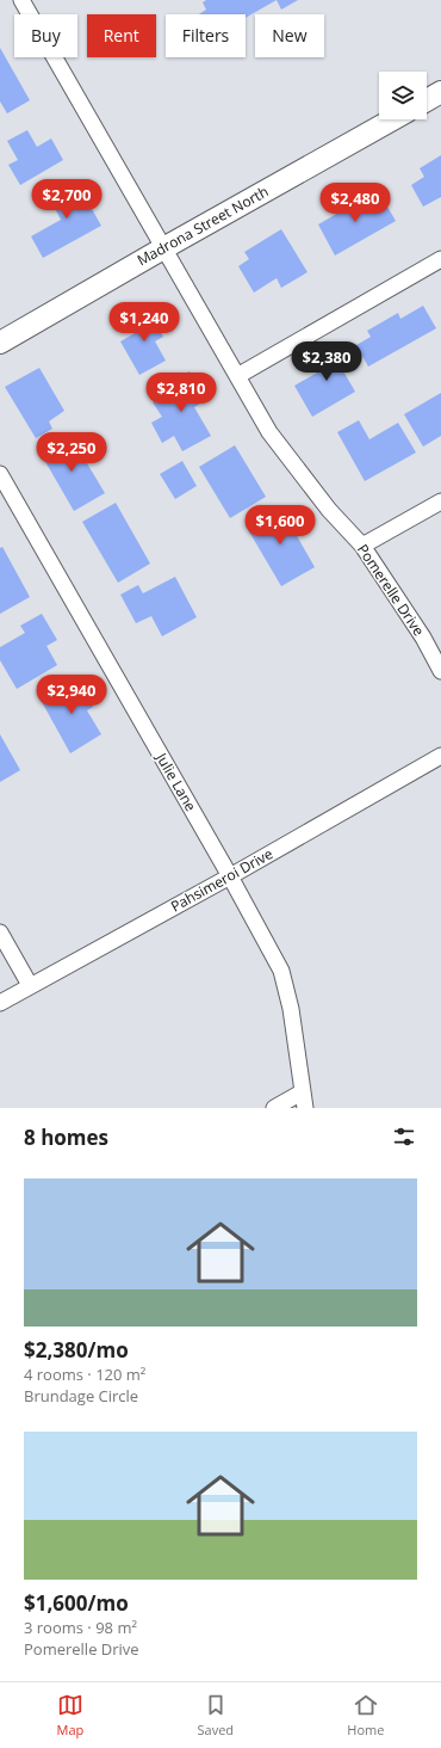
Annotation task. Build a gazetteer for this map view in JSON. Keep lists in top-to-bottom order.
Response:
{
  "streets": {
    "street": [
      "Madrona Street North",
      "Pomerelle Drive",
      "Julie Lane",
      "Pahsimeroi Drive"
    ]
  },
  "crossings": [
    ["Madrona Street North", "Pomerelle Drive"],
    ["Julie Lane", "Pahsimeroi Drive"]
  ],
  "page": {
    "chip": [
      "Buy",
      "Rent",
      "Filters",
      "New"
    ],
    "price": [
      "$2,700",
      "$2,480",
      "$1,240",
      "$2,380",
      "$2,810",
      "$2,250",
      "$1,600",
      "$2,940"
    ],
    "heading": "8 homes",
    "list": [
      {
        "name": "$2,380/mo",
        "note": "4 rooms · 120 m² · Brundage Circle"
      },
      {
        "name": "$1,600/mo",
        "note": "3 rooms · 98 m² · Pomerelle Drive"
      }
    ],
    "tabs": ["Map", "Saved", "Home"]
  }
}
